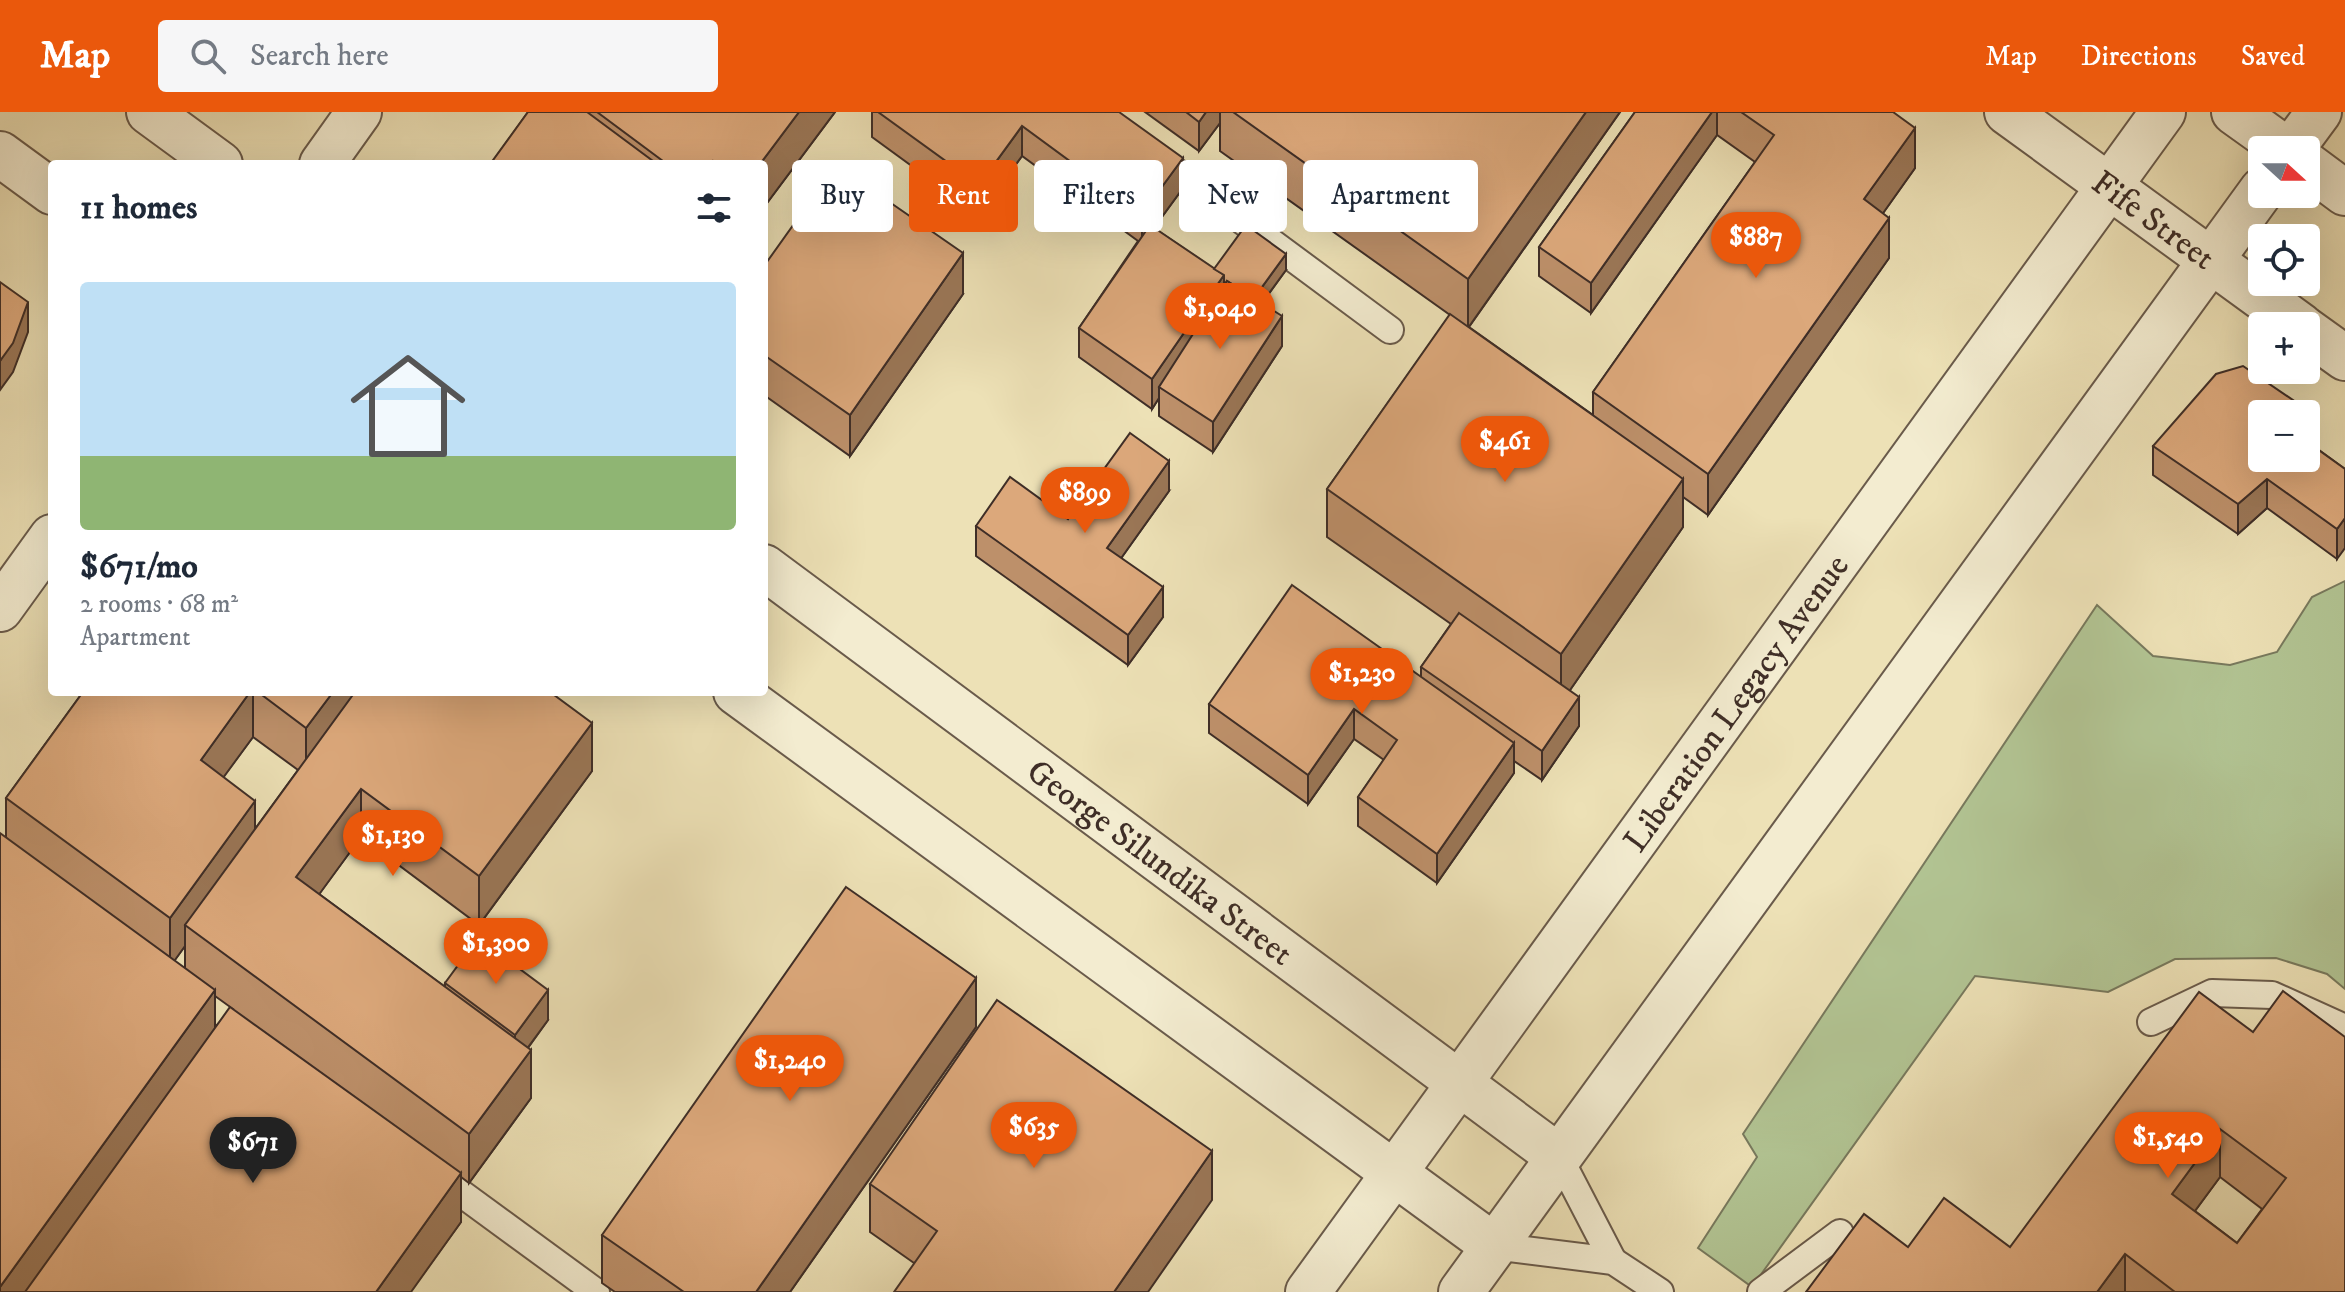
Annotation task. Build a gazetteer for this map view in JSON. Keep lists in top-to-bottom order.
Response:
{
  "streets": {
    "street": ["Fife Street", "Liberation Legacy Avenue", "George Silundika Street"]
  },
  "crossings": [
    ["Fife Street", "Liberation Legacy Avenue"],
    ["Liberation Legacy Avenue", "George Silundika Street"]
  ],
  "north": "right",
  "page": {
    "header": "Map",
    "search": "Search here",
    "nav": ["Map", "Directions", "Saved"],
    "map_buttons": ["+", "−"],
    "chip": [
      "Buy",
      "Rent",
      "Filters",
      "New",
      "Apartment"
    ],
    "heading": "11 homes",
    "price": [
      "$887",
      "$1,040",
      "$461",
      "$899",
      "$1,230",
      "$1,130",
      "$1,300",
      "$1,240",
      "$635",
      "$1,540",
      "$671"
    ],
    "list": [
      {
        "name": "$671/mo",
        "note": "2 rooms · 68 m² · Apartment"
      }
    ]
  }
}
